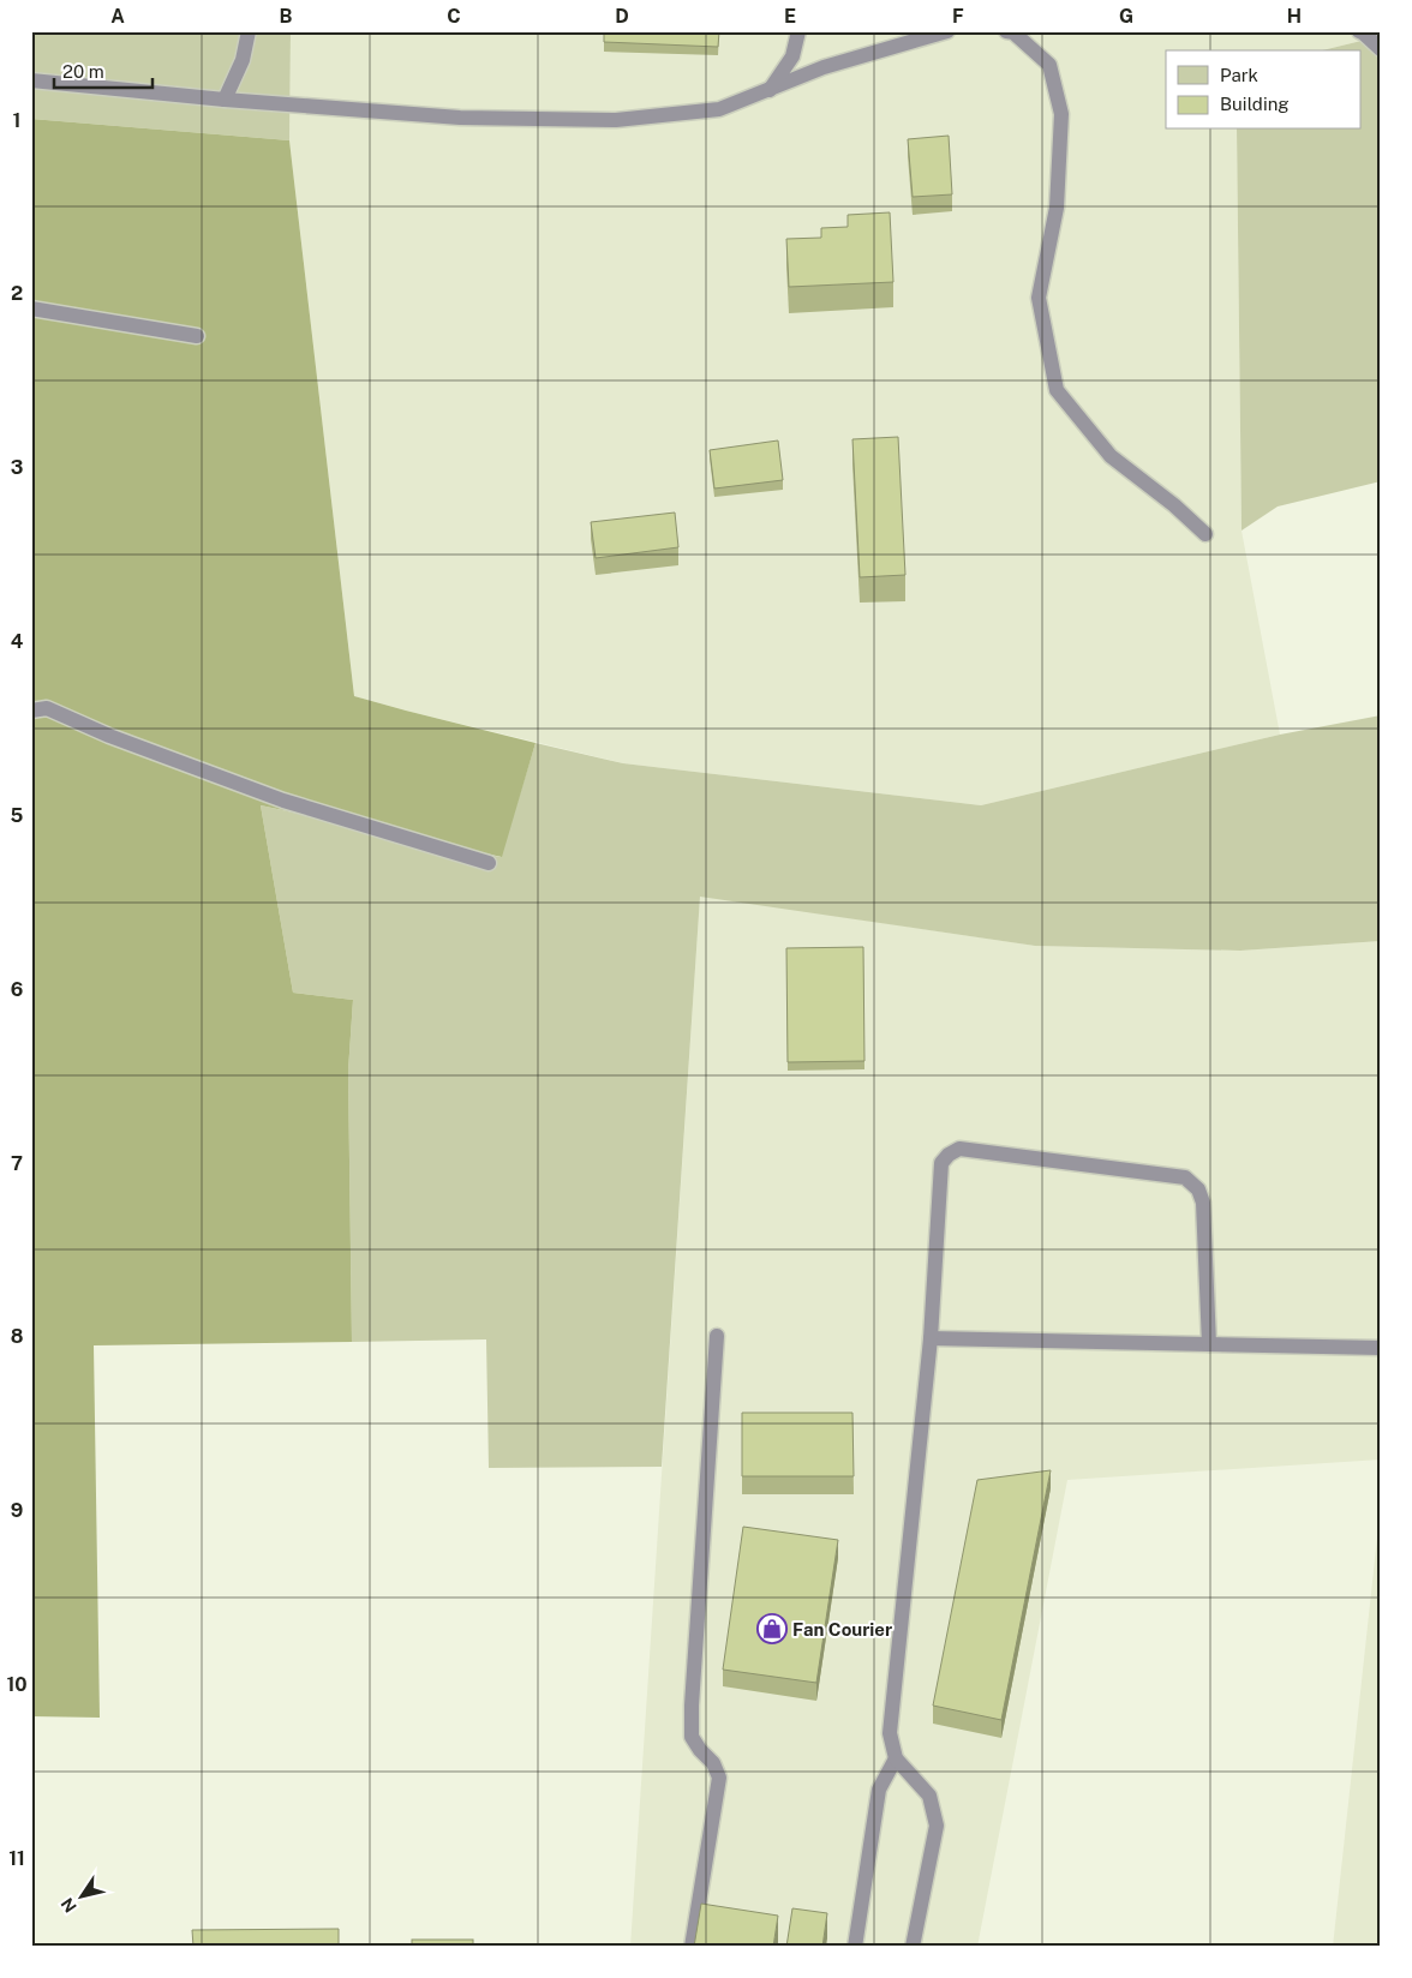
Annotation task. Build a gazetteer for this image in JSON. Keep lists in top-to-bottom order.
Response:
{
  "places": {
    "shop": ["Fan Courier"]
  },
  "legend": ["Park", "Building"],
  "scale_bar": "20 m",
  "north": "bottom left",
  "grid": {
    "columns": [
      "A",
      "B",
      "C",
      "D",
      "E",
      "F",
      "G",
      "H"
    ],
    "rows": [
      "1",
      "2",
      "3",
      "4",
      "5",
      "6",
      "7",
      "8",
      "9",
      "10",
      "11"
    ]
  }
}
